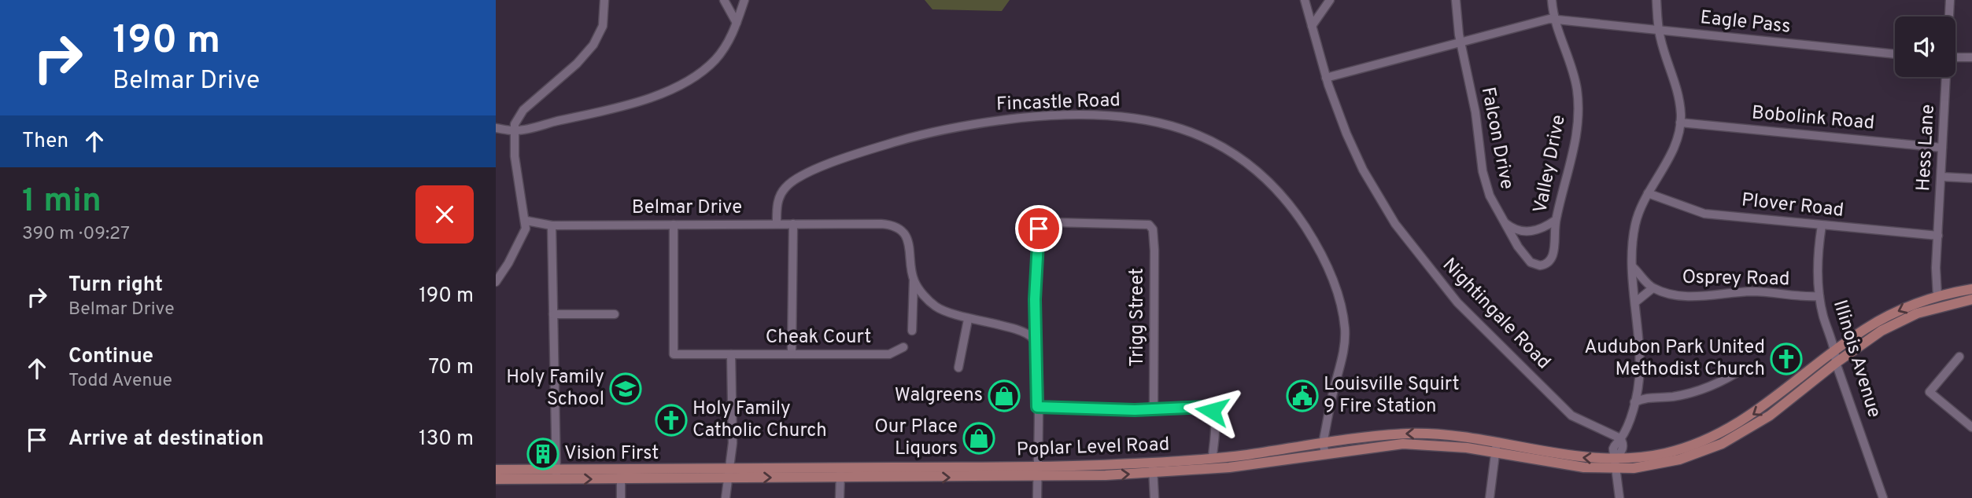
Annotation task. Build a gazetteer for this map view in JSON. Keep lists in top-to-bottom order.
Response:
{
  "streets": {
    "main road": ["Poplar Level Road"],
    "street": [
      "Eagle Pass",
      "Fincastle Road",
      "Bobolink Road",
      "Falcon Drive",
      "Hess Lane",
      "Valley Drive",
      "Plover Road",
      "Belmar Drive",
      "Osprey Road",
      "Nightingale Road",
      "Trigg Street",
      "Cheak Court",
      "Illinois Avenue"
    ]
  },
  "crossings": [
    ["Eagle Pass", "Falcon Drive"],
    ["Eagle Pass", "Valley Drive"],
    ["Eagle Pass", "Nightingale Road"],
    ["Fincastle Road", "Belmar Drive"],
    ["Fincastle Road", "Poplar Level Road"],
    ["Bobolink Road", "Hess Lane"],
    ["Falcon Drive", "Valley Drive"],
    ["Hess Lane", "Plover Road"],
    ["Hess Lane", "Poplar Level Road"],
    ["Plover Road", "Illinois Avenue"],
    ["Belmar Drive", "Cheak Court"],
    ["Osprey Road", "Illinois Avenue"],
    ["Illinois Avenue", "Poplar Level Road"]
  ],
  "places": {
    "church": ["Audubon Park United Methodist Church", "Holy Family Catholic Church"],
    "school or university": ["Holy Family School"],
    "shop": ["Walgreens", "Our Place Liquors"],
    "public building": ["Louisville Squirt 9 Fire Station"],
    "building": ["Vision First"]
  },
  "page": {
    "turn": ["190 m", "Belmar Drive"],
    "then": "Then",
    "heading": ["1 min", "390 m · 09:27"],
    "list": [
      {
        "name": "Turn right",
        "note": "Belmar Drive",
        "value": "190 m"
      },
      {
        "name": "Continue",
        "note": "Todd Avenue",
        "value": "70 m"
      },
      {
        "name": "Arrive at destination",
        "value": "130 m"
      }
    ]
  }
}
